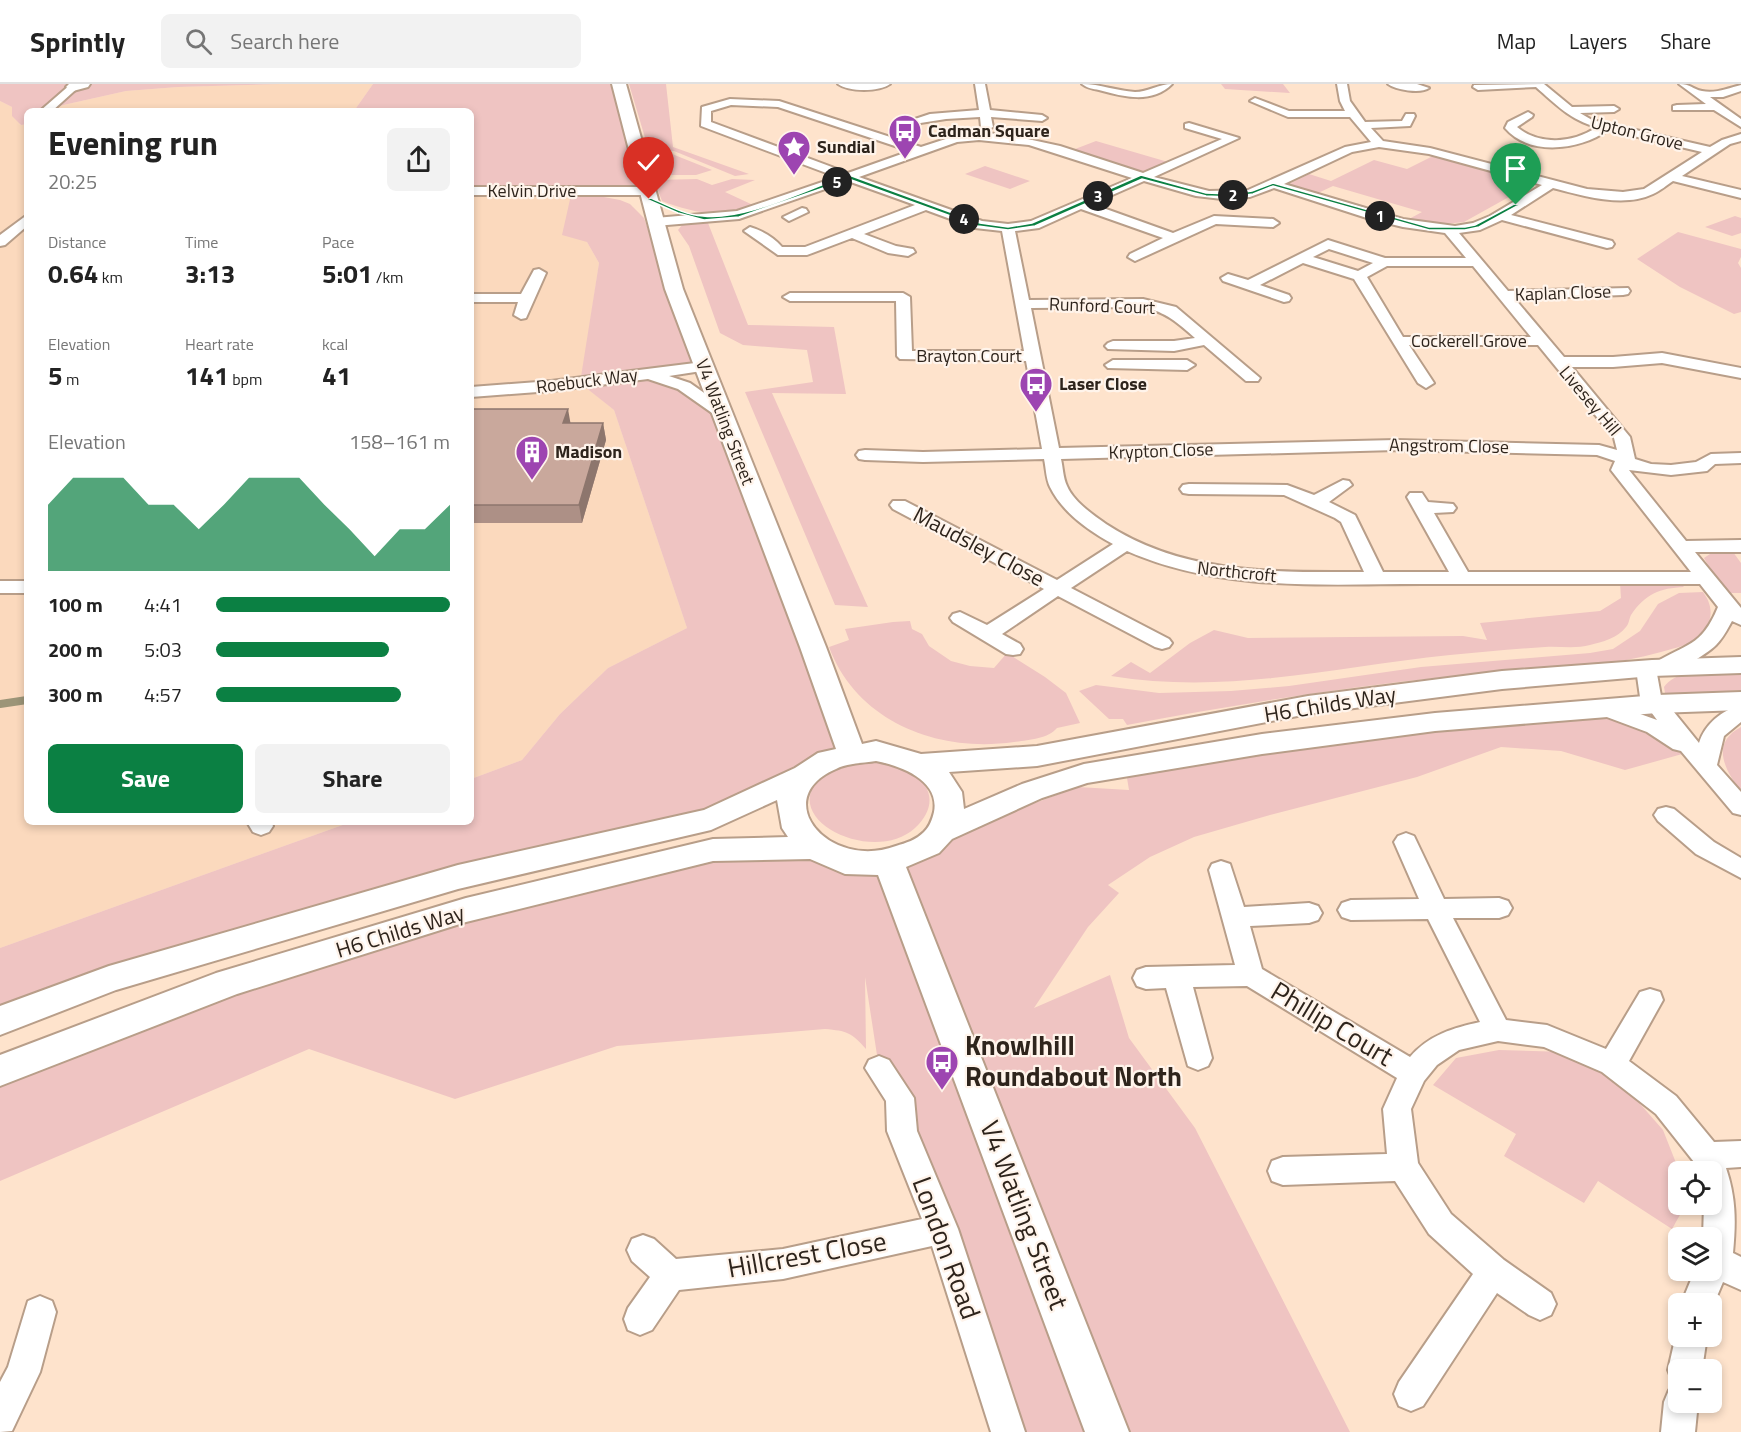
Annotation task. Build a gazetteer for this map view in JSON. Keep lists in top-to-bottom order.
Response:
{
  "streets": {
    "street": [
      "Upton Grove",
      "Kelvin Drive",
      "Kaplan Close",
      "Runford Court",
      "Cockerell Grove",
      "Brayton Court",
      "Roebuck Way",
      "Livesey Hill",
      "V4 Watling Street",
      "Angstrom Close",
      "Krypton Close",
      "Maudsley Close",
      "Northcroft",
      "H6 Childs Way",
      "Phillip Court",
      "London Road",
      "Hillcrest Close"
    ]
  },
  "crossings": [
    ["Kelvin Drive", "V4 Watling Street"],
    ["Kaplan Close", "Livesey Hill"],
    ["Runford Court", "Northcroft"],
    ["Cockerell Grove", "Livesey Hill"],
    ["Brayton Court", "Northcroft"],
    ["Roebuck Way", "V4 Watling Street"],
    ["Livesey Hill", "Angstrom Close"],
    ["Livesey Hill", "Northcroft"],
    ["Livesey Hill", "H6 Childs Way"],
    ["V4 Watling Street", "H6 Childs Way"],
    ["Angstrom Close", "Krypton Close"],
    ["Krypton Close", "Northcroft"],
    ["Maudsley Close", "Northcroft"],
    ["London Road", "Hillcrest Close"]
  ],
  "places": {
    "bus stop": ["Cadman Square", "Laser Close", "Knowlhill Roundabout North"],
    "place": ["Sundial"],
    "building": ["Madison"]
  },
  "page": {
    "header": "Sprintly",
    "search": "Search here",
    "nav": ["Map", "Layers", "Share"],
    "heading": ["Evening run", "20:25"],
    "pins": [
      "5",
      "2",
      "3",
      "1",
      "4"
    ],
    "stats": [
      ["Distance", "0.64 km"],
      ["Time", "3:13"],
      ["Pace", "5:01 /km"],
      ["Elevation", "5 m"],
      ["Heart rate", "141 bpm"],
      ["kcal", "41"]
    ],
    "chart": ["Elevation", "158–161 m"],
    "list": [
      {
        "name": "100 m",
        "note": "4:41"
      },
      {
        "name": "200 m",
        "note": "5:03"
      },
      {
        "name": "300 m",
        "note": "4:57"
      }
    ],
    "buttons": ["Save", "Share"],
    "map_buttons": ["+", "−"]
  }
}
